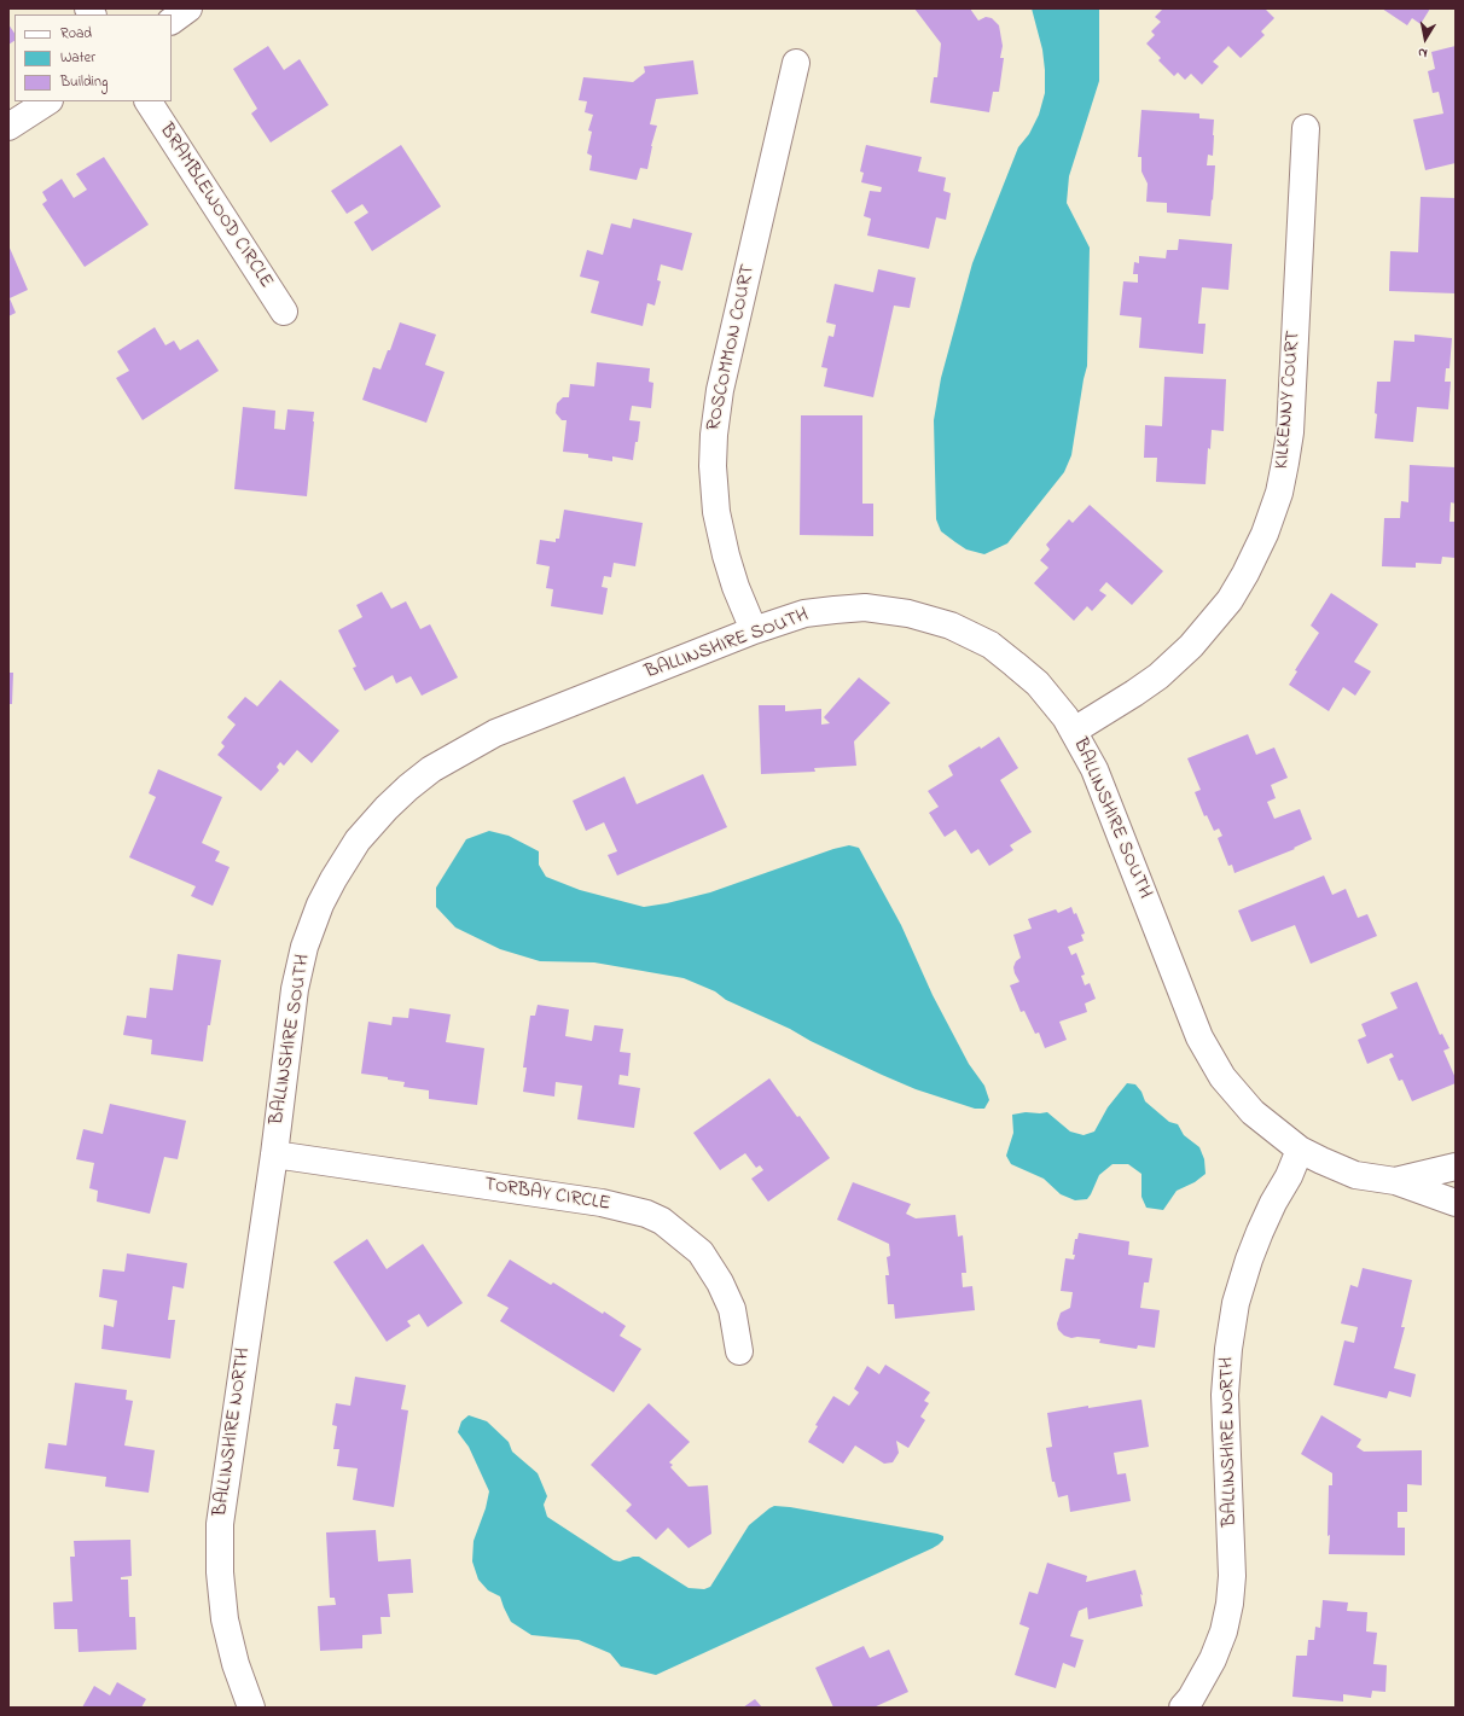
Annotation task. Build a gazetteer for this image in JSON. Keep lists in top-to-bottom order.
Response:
{
  "streets": {
    "street": [
      "BRAMBLEWOOD CIRCLE",
      "ROSCOMMON COURT",
      "KILKENNY COURT",
      "BALLINSHIRE SOUTH",
      "TORBAY CIRCLE",
      "BALLINSHIRE NORTH"
    ]
  },
  "crossings": [
    ["ROSCOMMON COURT", "BALLINSHIRE SOUTH"],
    ["KILKENNY COURT", "BALLINSHIRE SOUTH"],
    ["BALLINSHIRE SOUTH", "TORBAY CIRCLE"],
    ["BALLINSHIRE SOUTH", "BALLINSHIRE NORTH"],
    ["TORBAY CIRCLE", "BALLINSHIRE NORTH"]
  ],
  "legend": ["Road", "Water", "Building"],
  "north": "bottom"
}
